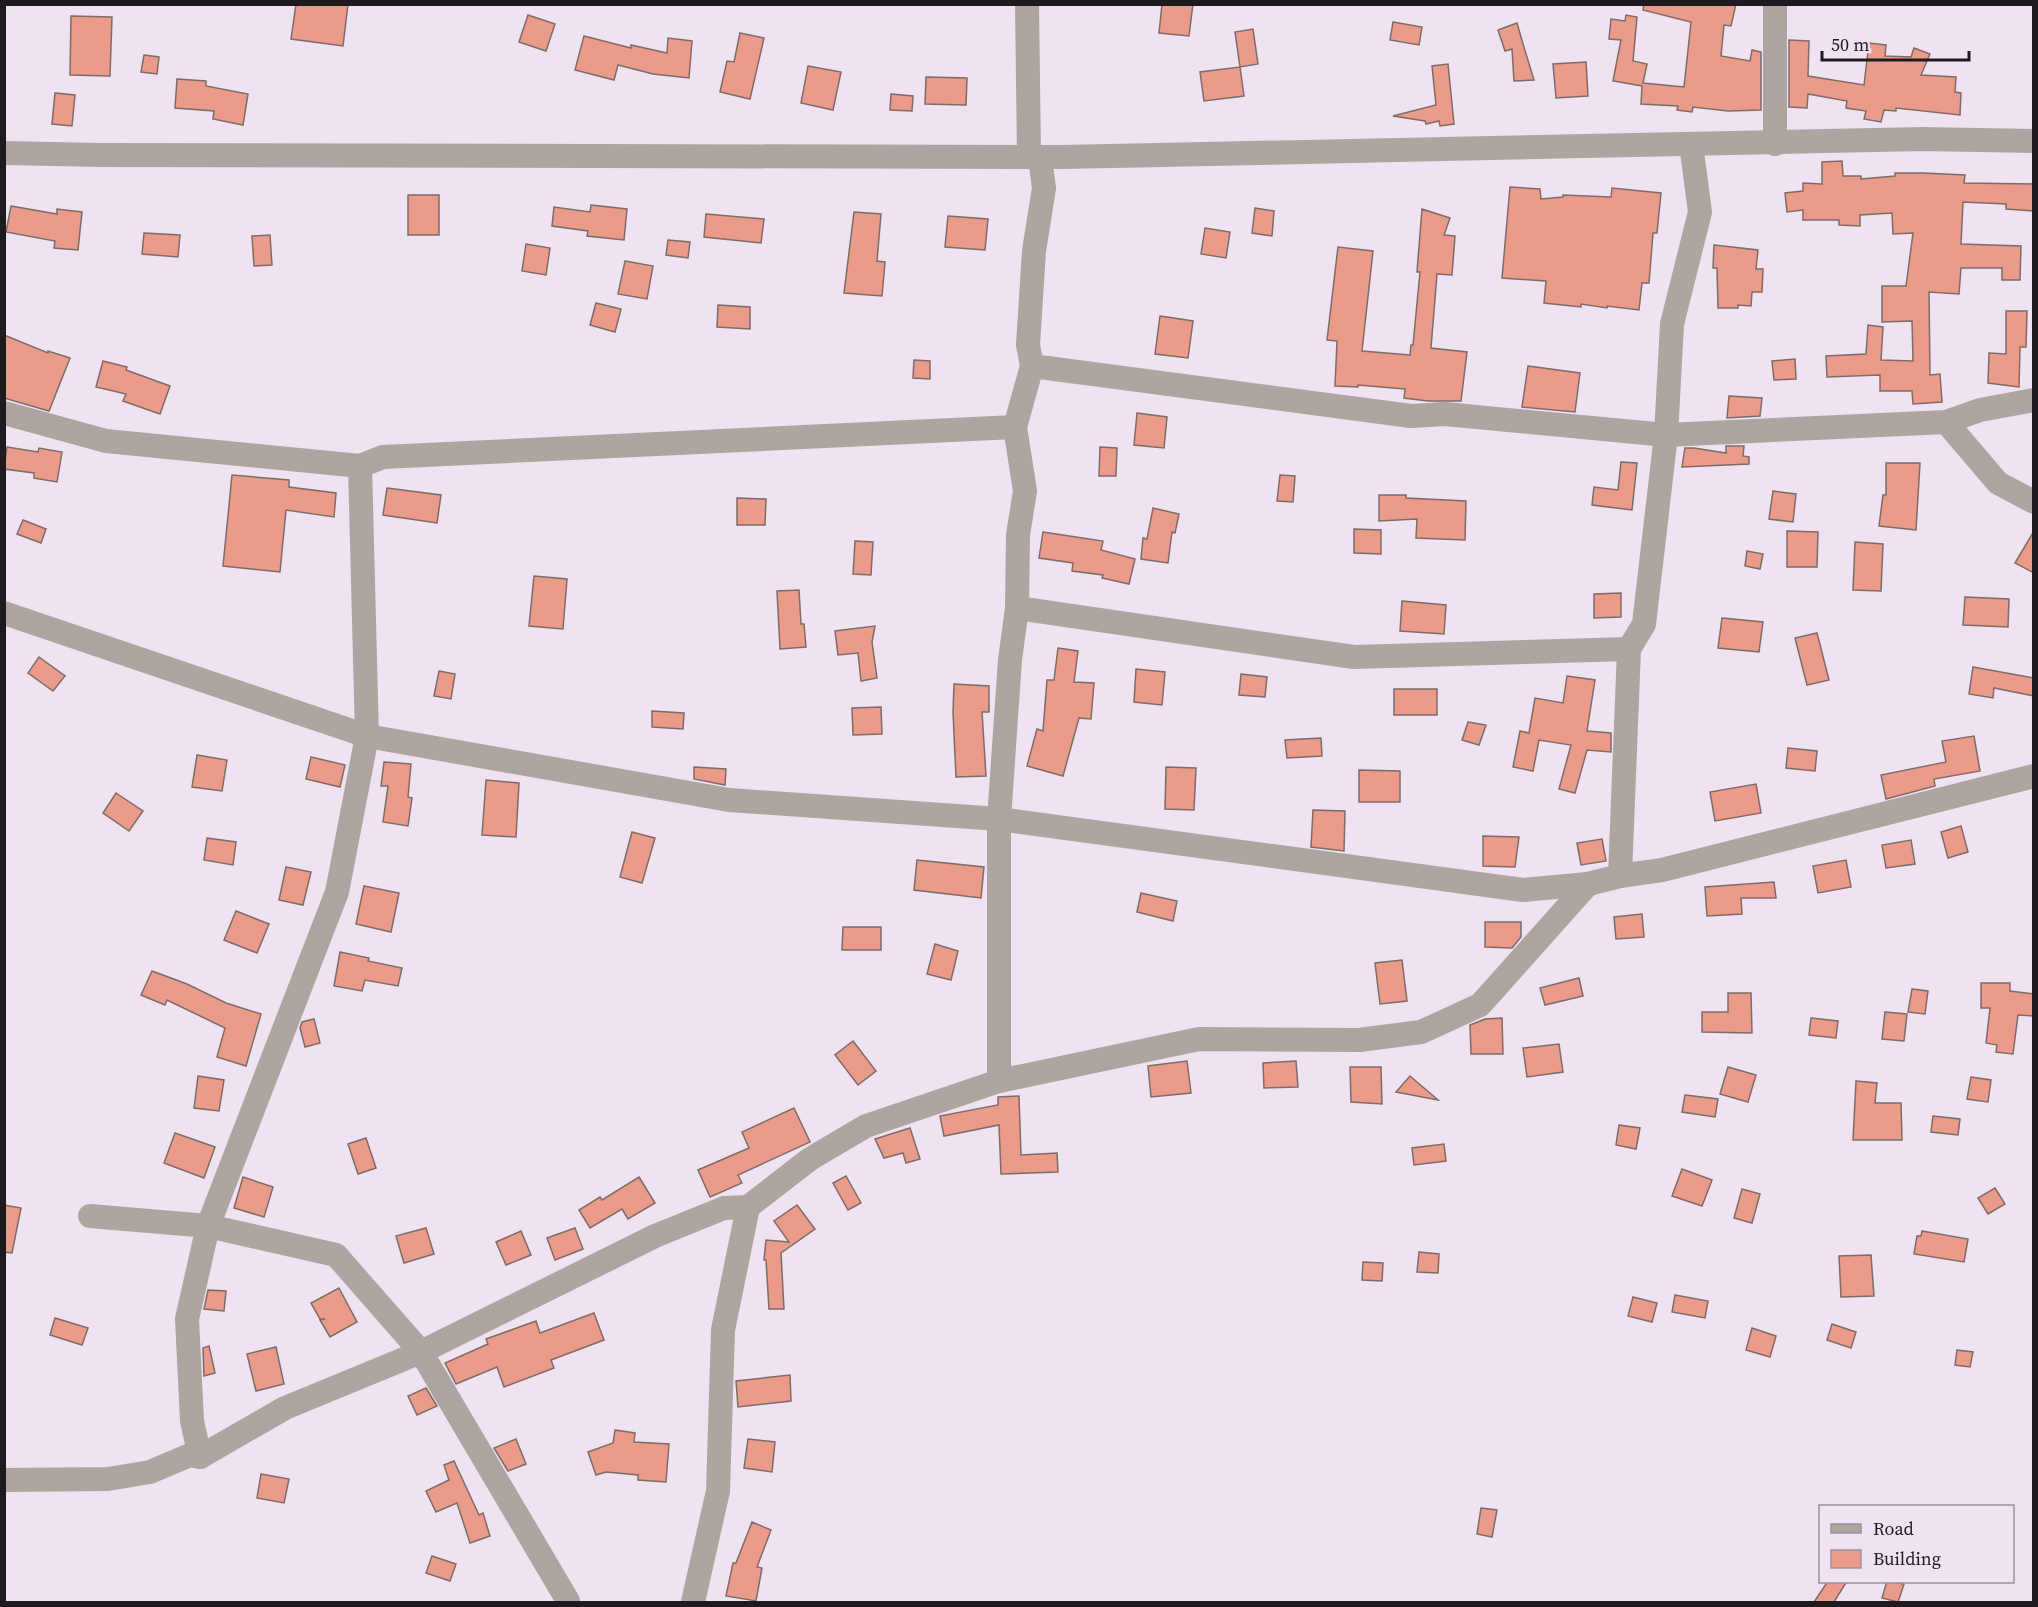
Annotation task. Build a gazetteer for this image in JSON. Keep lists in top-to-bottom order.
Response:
{
  "legend": ["Road", "Building"],
  "scale_bar": "50 m"
}
